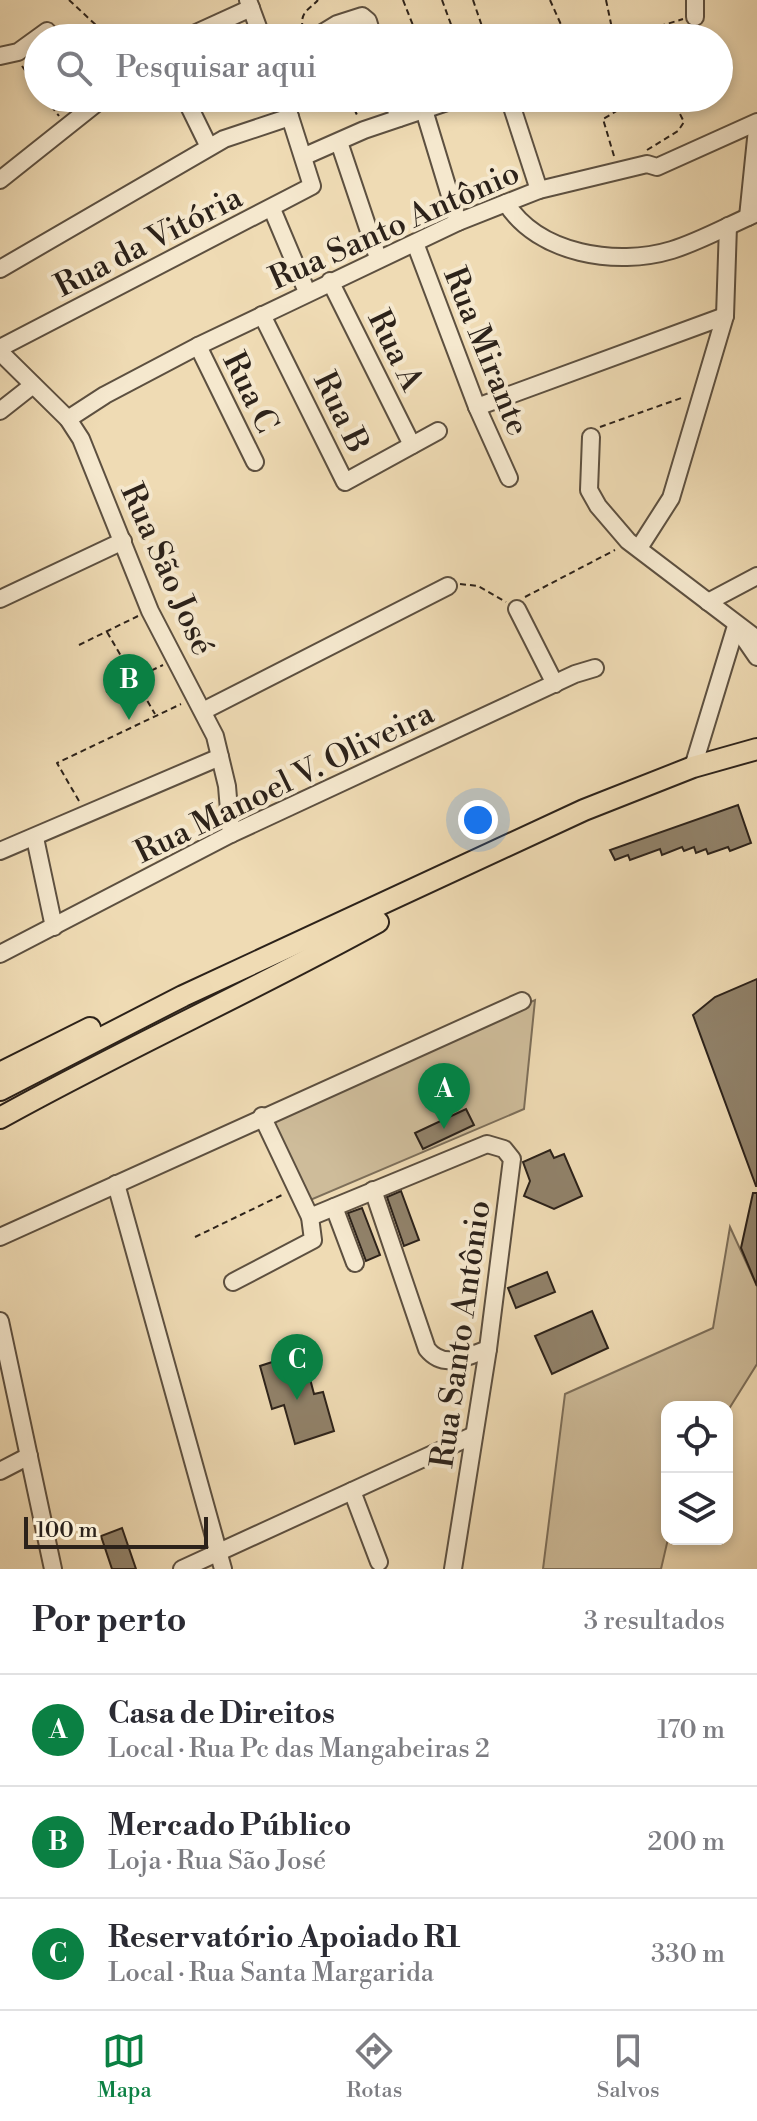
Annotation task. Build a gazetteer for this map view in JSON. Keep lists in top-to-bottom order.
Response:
{
  "streets": {
    "street": [
      "Rua Santo Antônio",
      "Rua da Vitória",
      "Rua A",
      "Rua Mirante",
      "Rua C",
      "Rua B",
      "Rua São José",
      "Rua Manoel V. Oliveira"
    ]
  },
  "crossings": [
    ["Rua Santo Antônio", "Rua A"],
    ["Rua Santo Antônio", "Rua Mirante"],
    ["Rua Santo Antônio", "Rua C"],
    ["Rua Santo Antônio", "Rua B"],
    ["Rua Santo Antônio", "Rua São José"],
    ["Rua da Vitória", "Rua São José"],
    ["Rua A", "Rua B"],
    ["Rua São José", "Rua Manoel V. Oliveira"]
  ],
  "scale_bar": "100 m",
  "page": {
    "search": "Pesquisar aqui",
    "pins": ["B", "A", "C"],
    "scale": "100 m",
    "heading": ["Por perto", "3 resultados"],
    "list": [
      {
        "mark": "A",
        "name": "Casa de Direitos",
        "note": "Local · Rua Pc das Mangabeiras 2",
        "value": "170 m"
      },
      {
        "mark": "B",
        "name": "Mercado Público",
        "note": "Loja · Rua São José",
        "value": "200 m"
      },
      {
        "mark": "C",
        "name": "Reservatório Apoiado R1",
        "note": "Local · Rua Santa Margarida",
        "value": "330 m"
      }
    ],
    "nav": ["Mapa", "Rotas", "Salvos"]
  }
}
